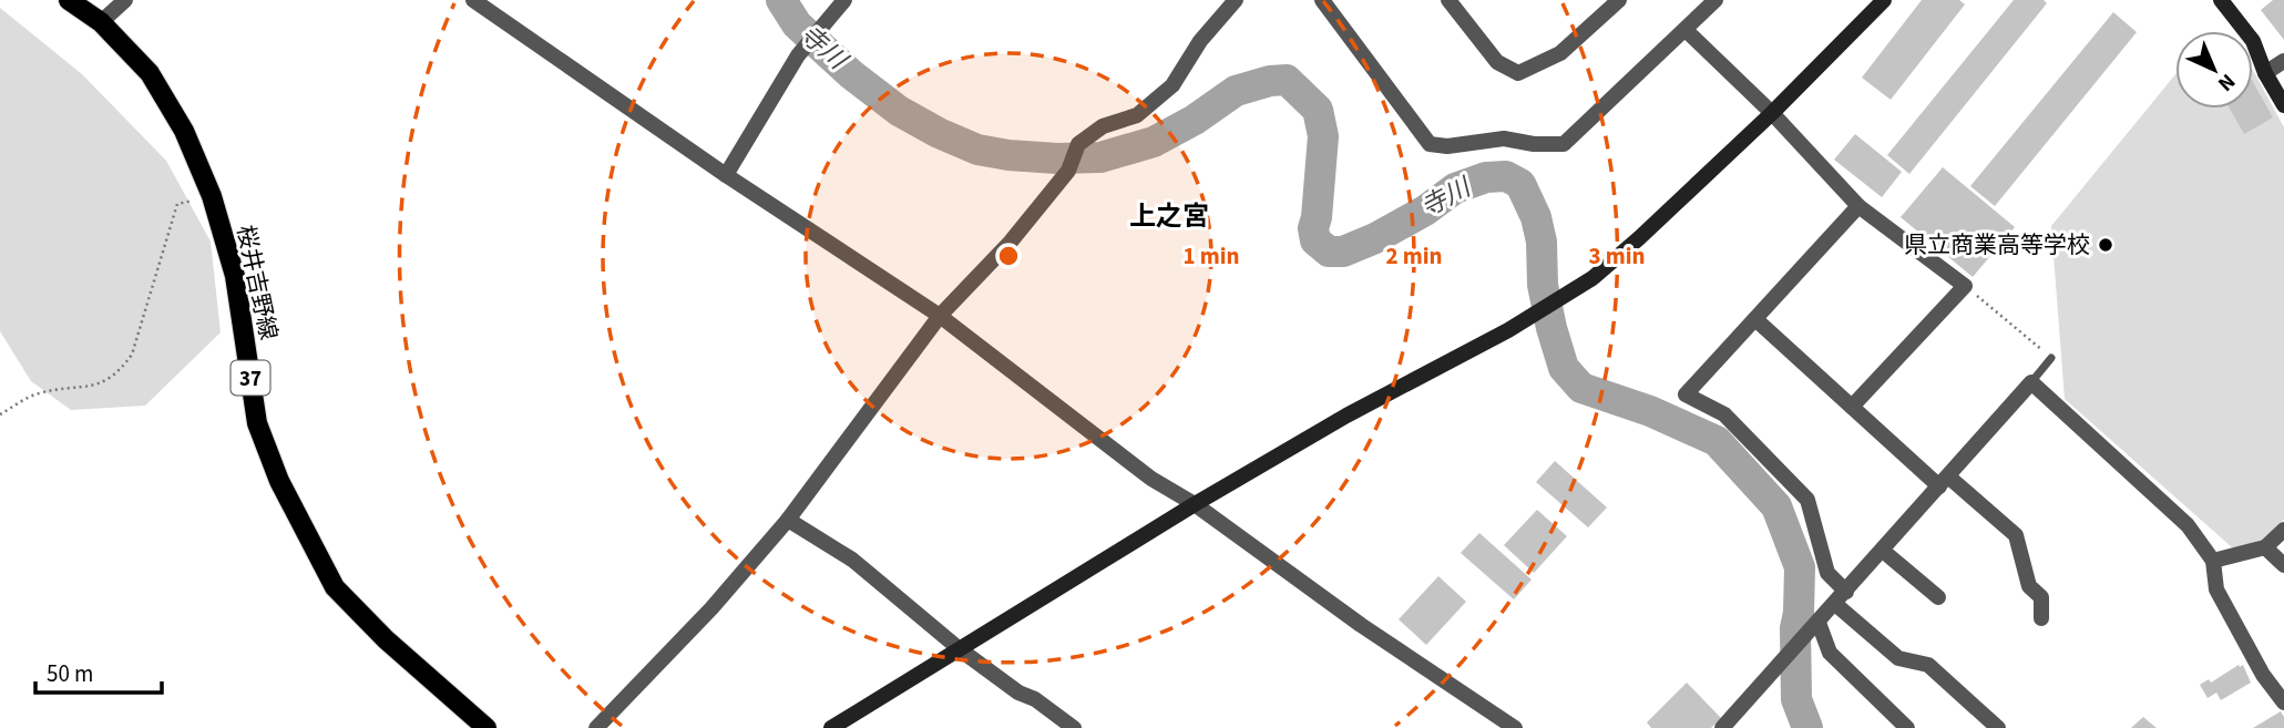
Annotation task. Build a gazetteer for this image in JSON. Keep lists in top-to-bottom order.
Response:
{
  "streets": {
    "main road": ["桜井吉野線", "37"]
  },
  "districts": ["上之宮"],
  "water": ["寺川"],
  "places": ["県立商業高等学校"],
  "scale_bar": "50 m",
  "north": "bottom right",
  "rings": ["1 min", "2 min", "3 min"]
}
